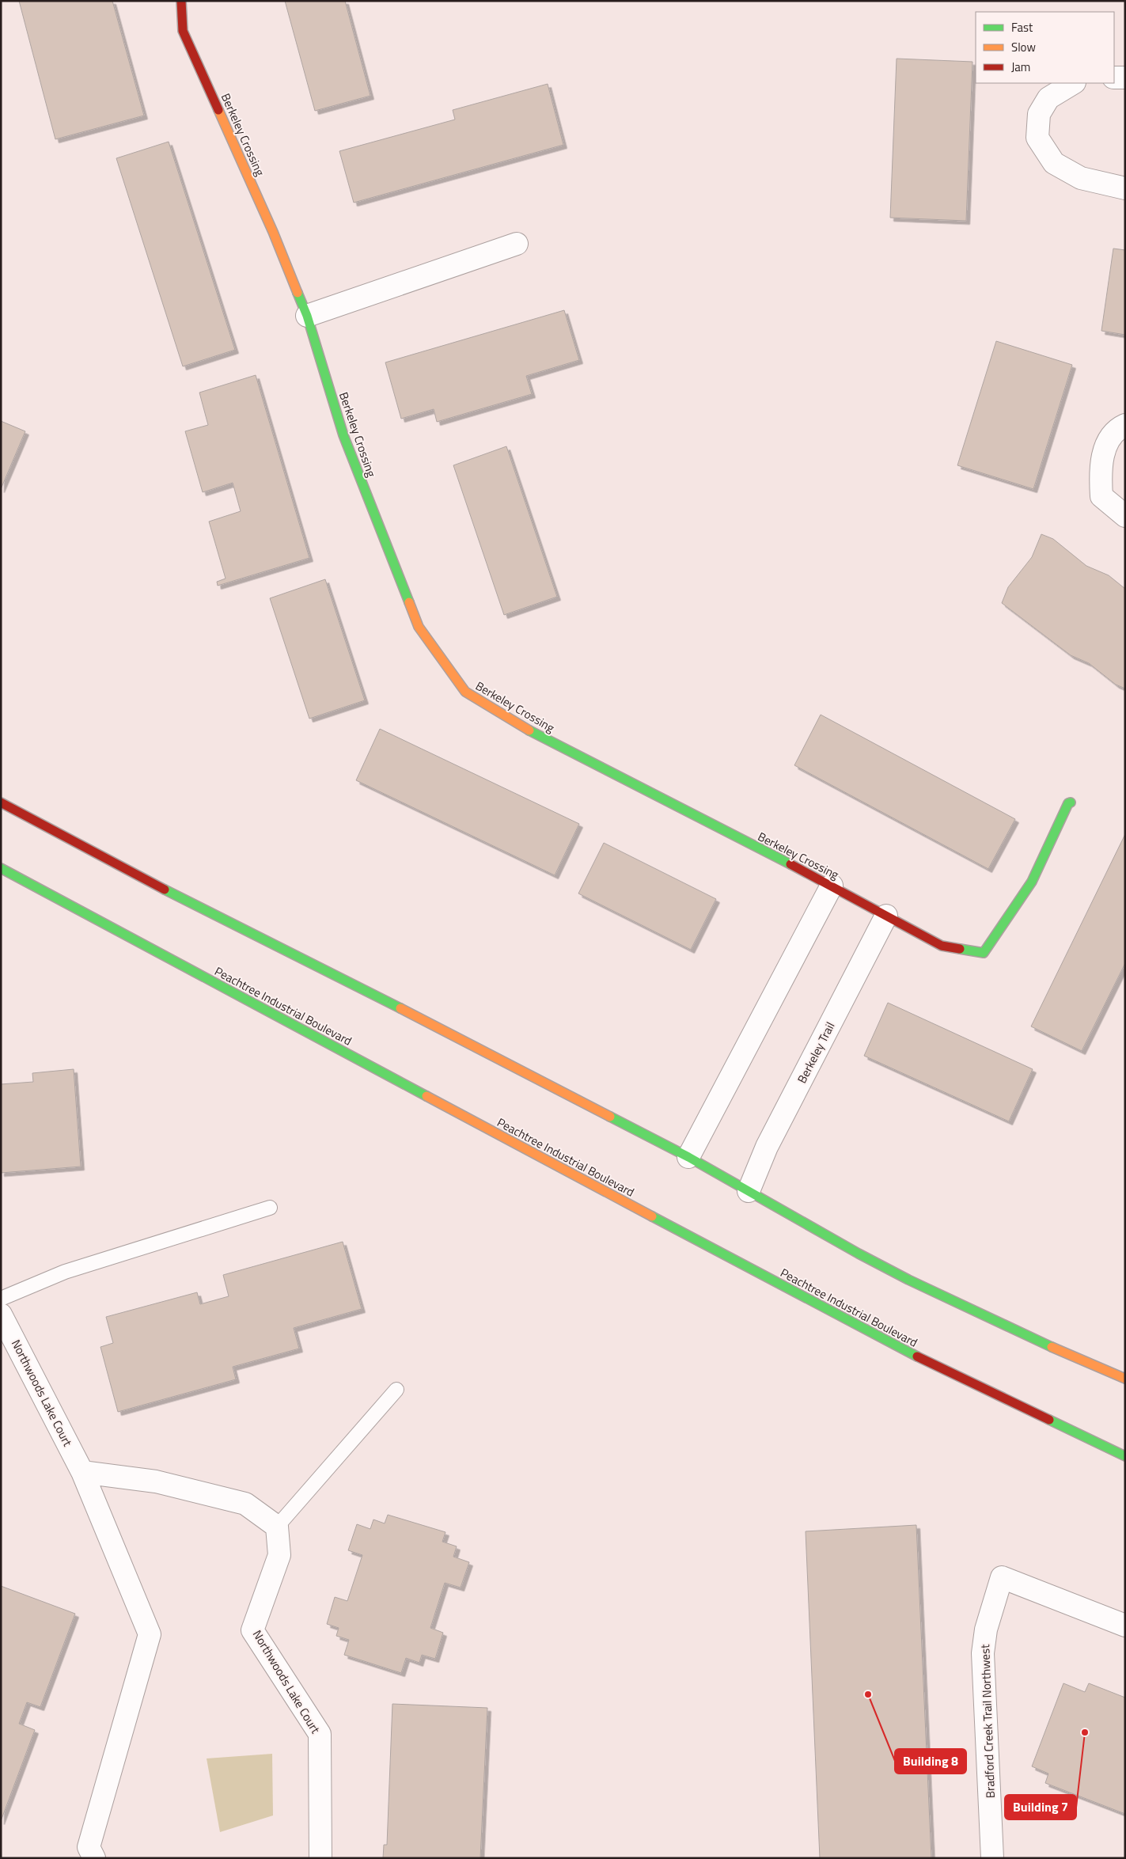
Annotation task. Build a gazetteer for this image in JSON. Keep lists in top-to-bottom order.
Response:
{
  "streets": {
    "main road": ["Berkeley Crossing", "Peachtree Industrial Boulevard"],
    "street": ["Berkeley Trail", "Northwoods Lake Court", "Bradford Creek Trail Northwest"]
  },
  "crossings": [
    ["Berkeley Crossing", "Berkeley Trail"]
  ],
  "places": ["Building 8", "Building 7"],
  "legend": ["Fast", "Slow", "Jam"]
}
